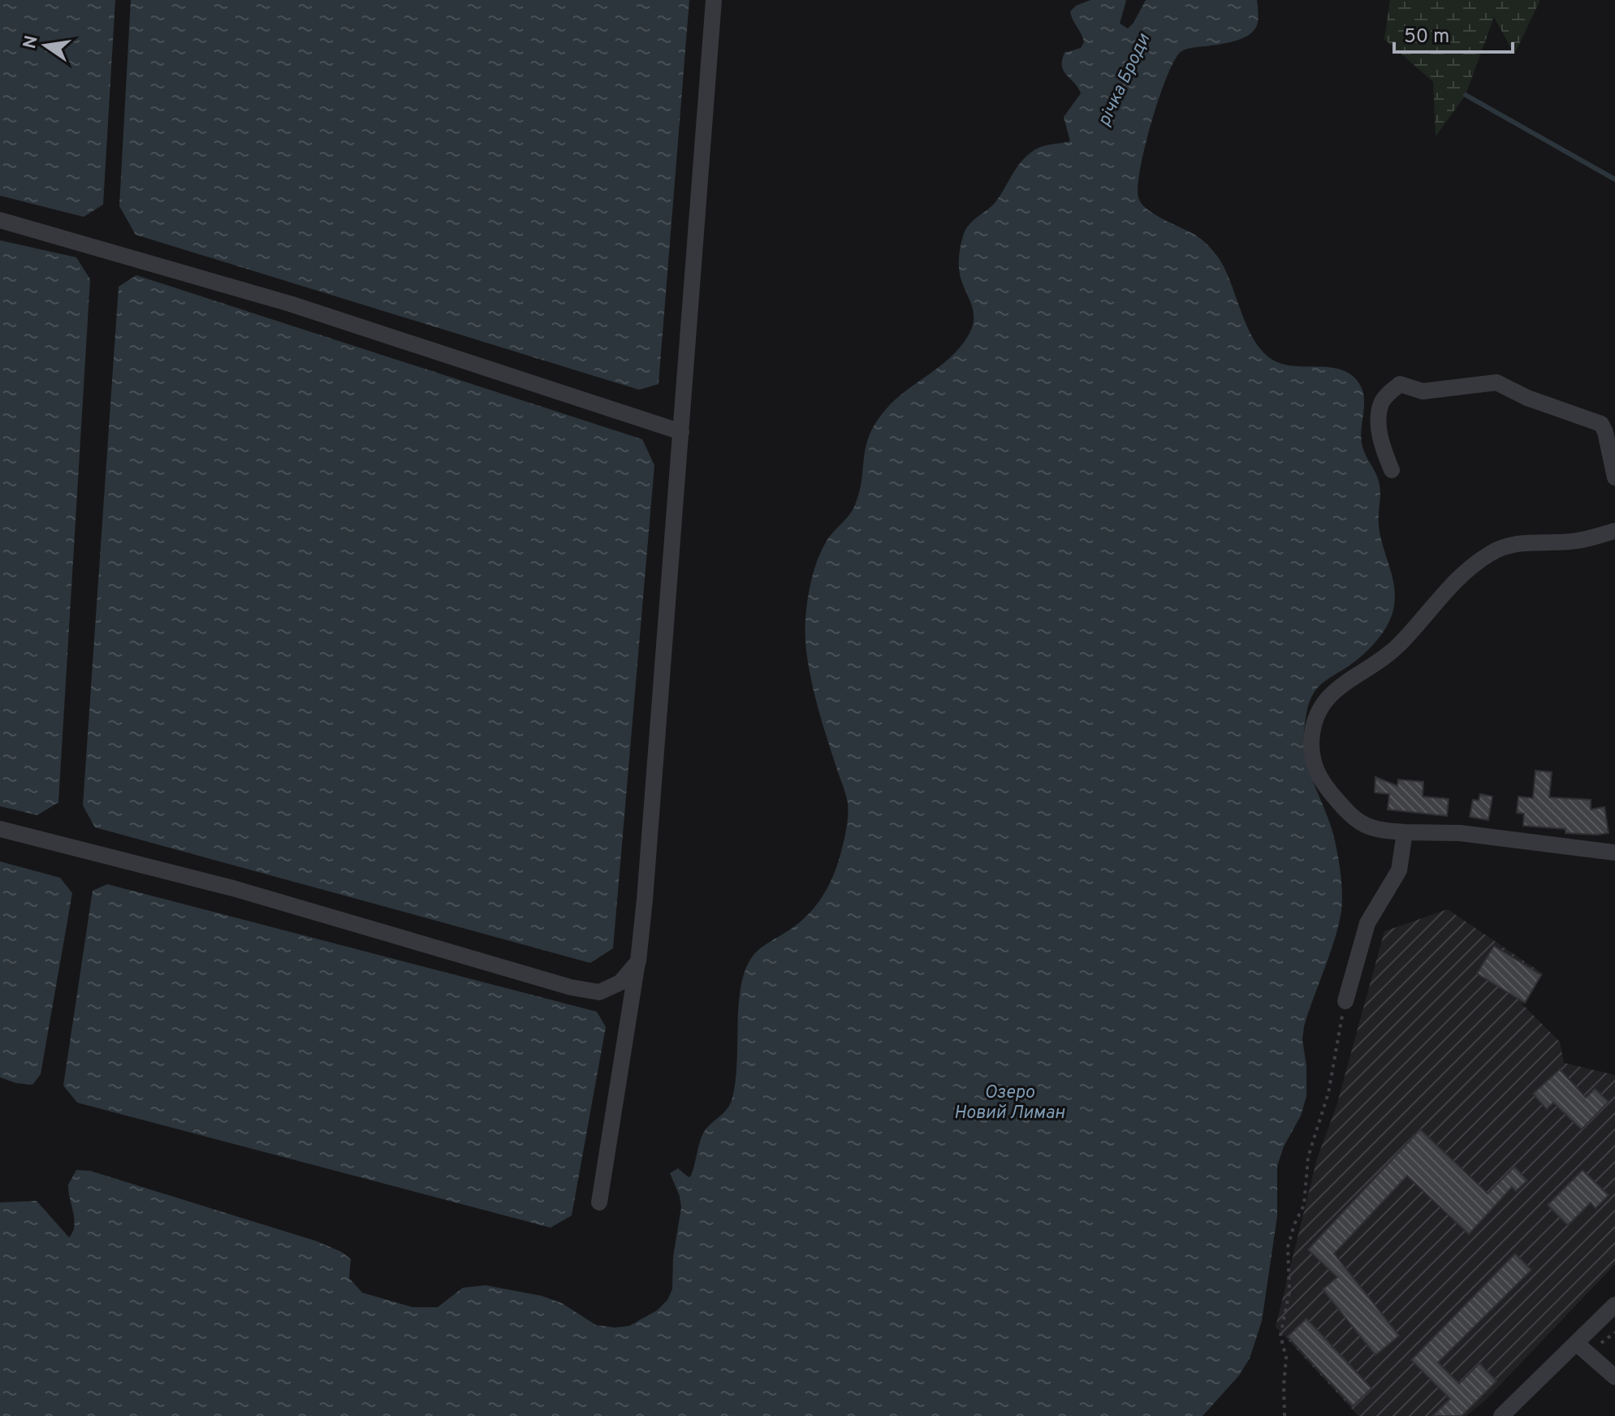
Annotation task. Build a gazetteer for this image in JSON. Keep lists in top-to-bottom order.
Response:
{
  "water": ["річка Броди", "Озеро Новий Лиман"],
  "scale_bar": "50 m",
  "north": "left"
}
